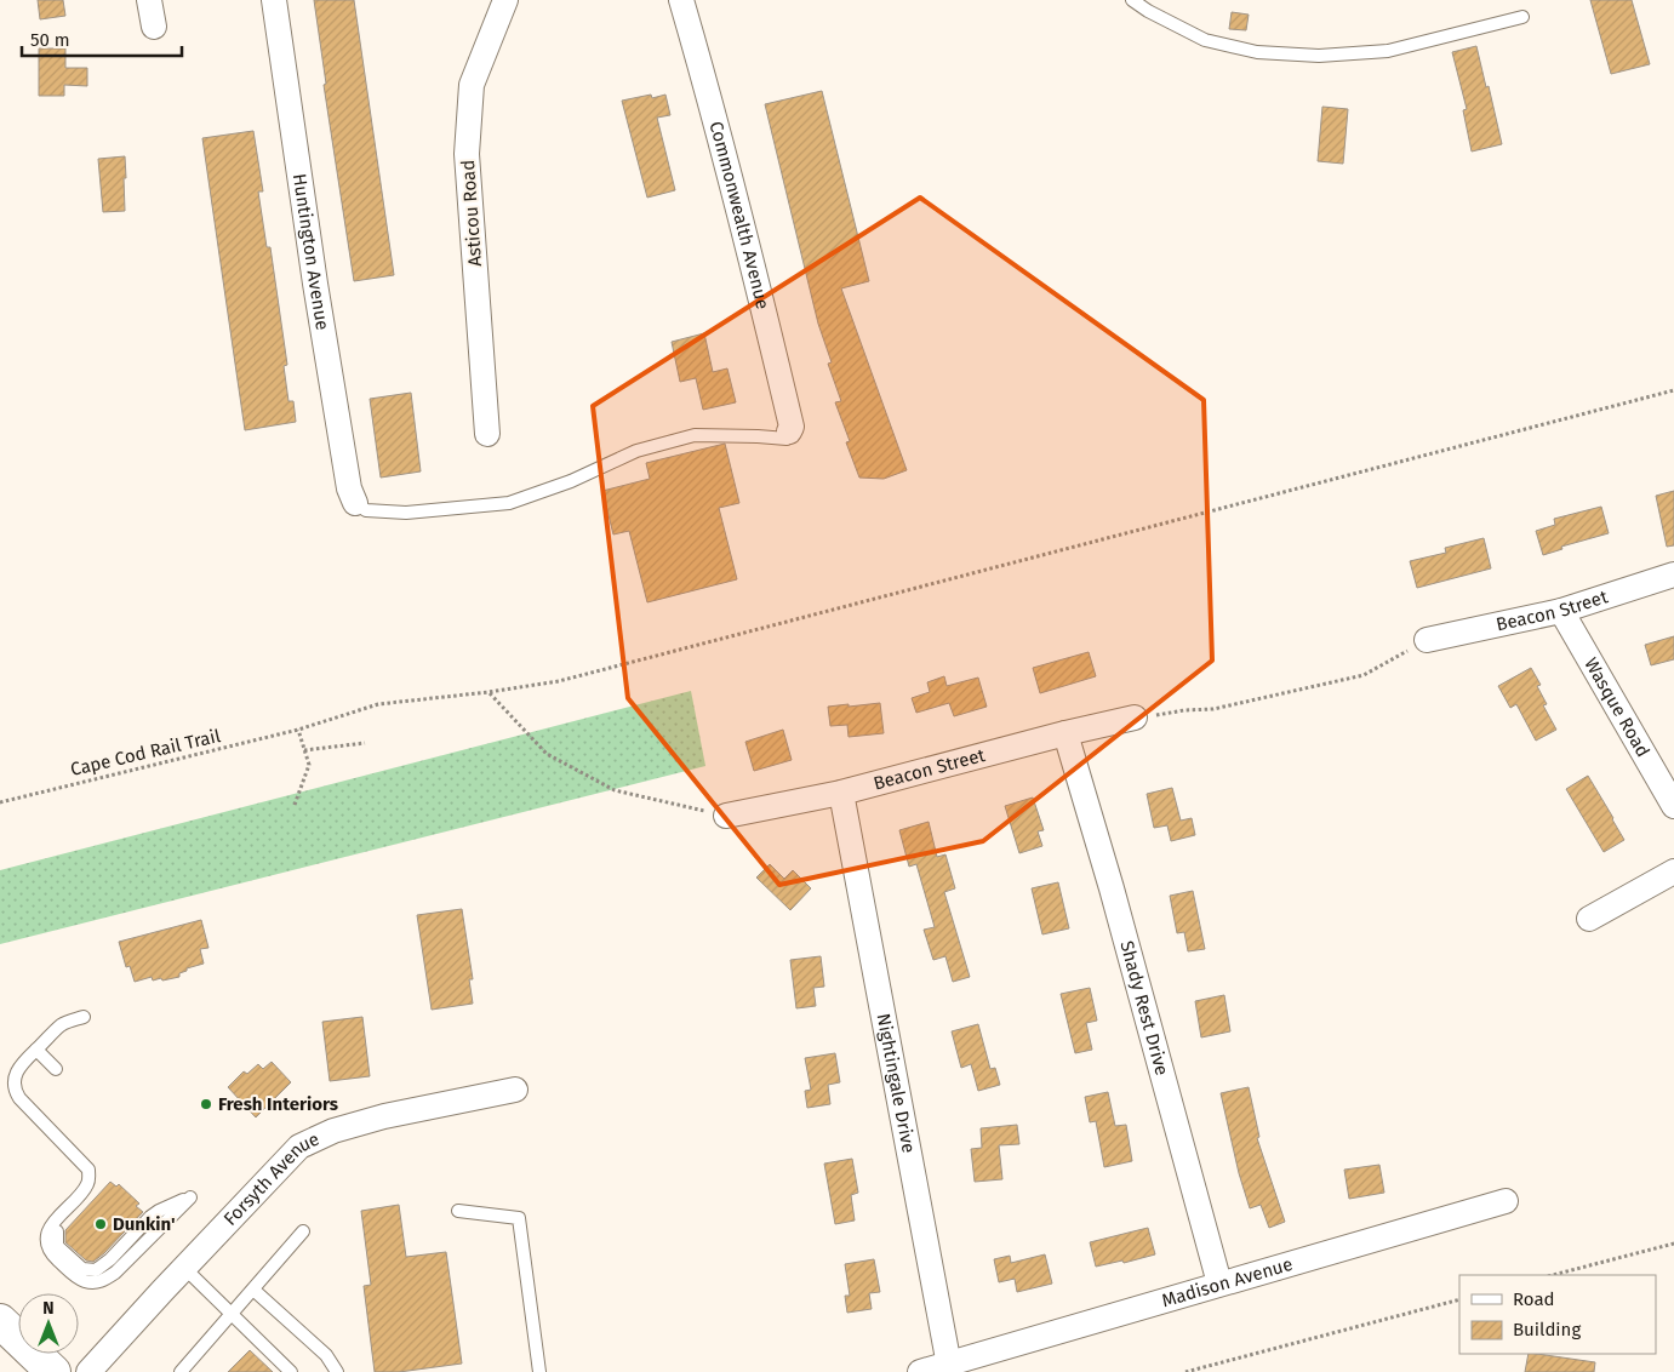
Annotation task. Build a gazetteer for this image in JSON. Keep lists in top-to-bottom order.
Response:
{
  "streets": {
    "street": [
      "Asticou Road",
      "Commonwealth Avenue",
      "Huntington Avenue",
      "Beacon Street",
      "Wasque Road",
      "Shady Rest Drive",
      "Nightingale Drive",
      "Forsyth Avenue",
      "Madison Avenue"
    ],
    "path": ["Cape Cod Rail Trail"]
  },
  "crossings": [
    ["Beacon Street", "Wasque Road"],
    ["Beacon Street", "Shady Rest Drive"],
    ["Beacon Street", "Nightingale Drive"],
    ["Shady Rest Drive", "Madison Avenue"],
    ["Nightingale Drive", "Madison Avenue"]
  ],
  "places": ["Fresh Interiors", "Dunkin'"],
  "legend": ["Road", "Building"],
  "scale_bar": "50 m",
  "north": "top"
}
